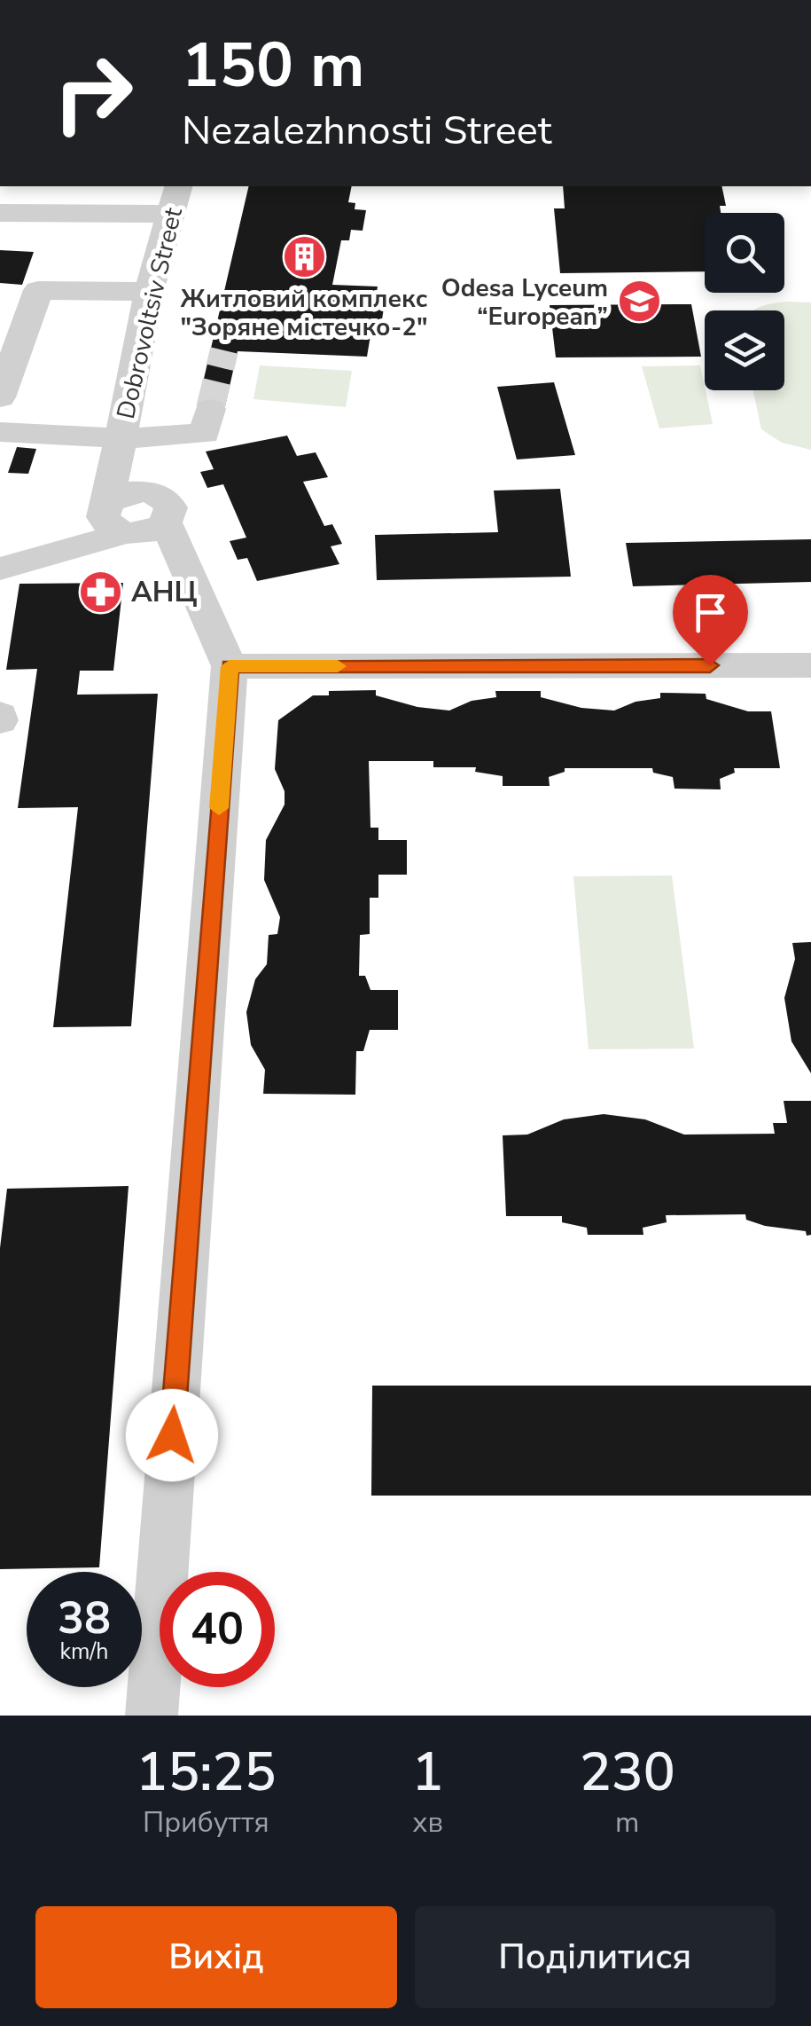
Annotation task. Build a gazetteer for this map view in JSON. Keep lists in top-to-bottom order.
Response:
{
  "streets": {
    "street": ["Dobrovoltsiv Street"]
  },
  "places": {
    "building": ["Житловий комплекс \"Зоряне містечко-2\""],
    "school or university": ["Odesa Lyceum “European”"],
    "pharmacy": ["АНЦ"]
  },
  "page": {
    "turn": ["150 m", "Nezalezhnosti Street"],
    "speed": "38 km/h",
    "limit": "40",
    "eta": [
      "15:25",
      "Прибуття",
      "1",
      "хв",
      "230",
      "m"
    ],
    "buttons": ["Вихід", "Поділитися"]
  }
}
